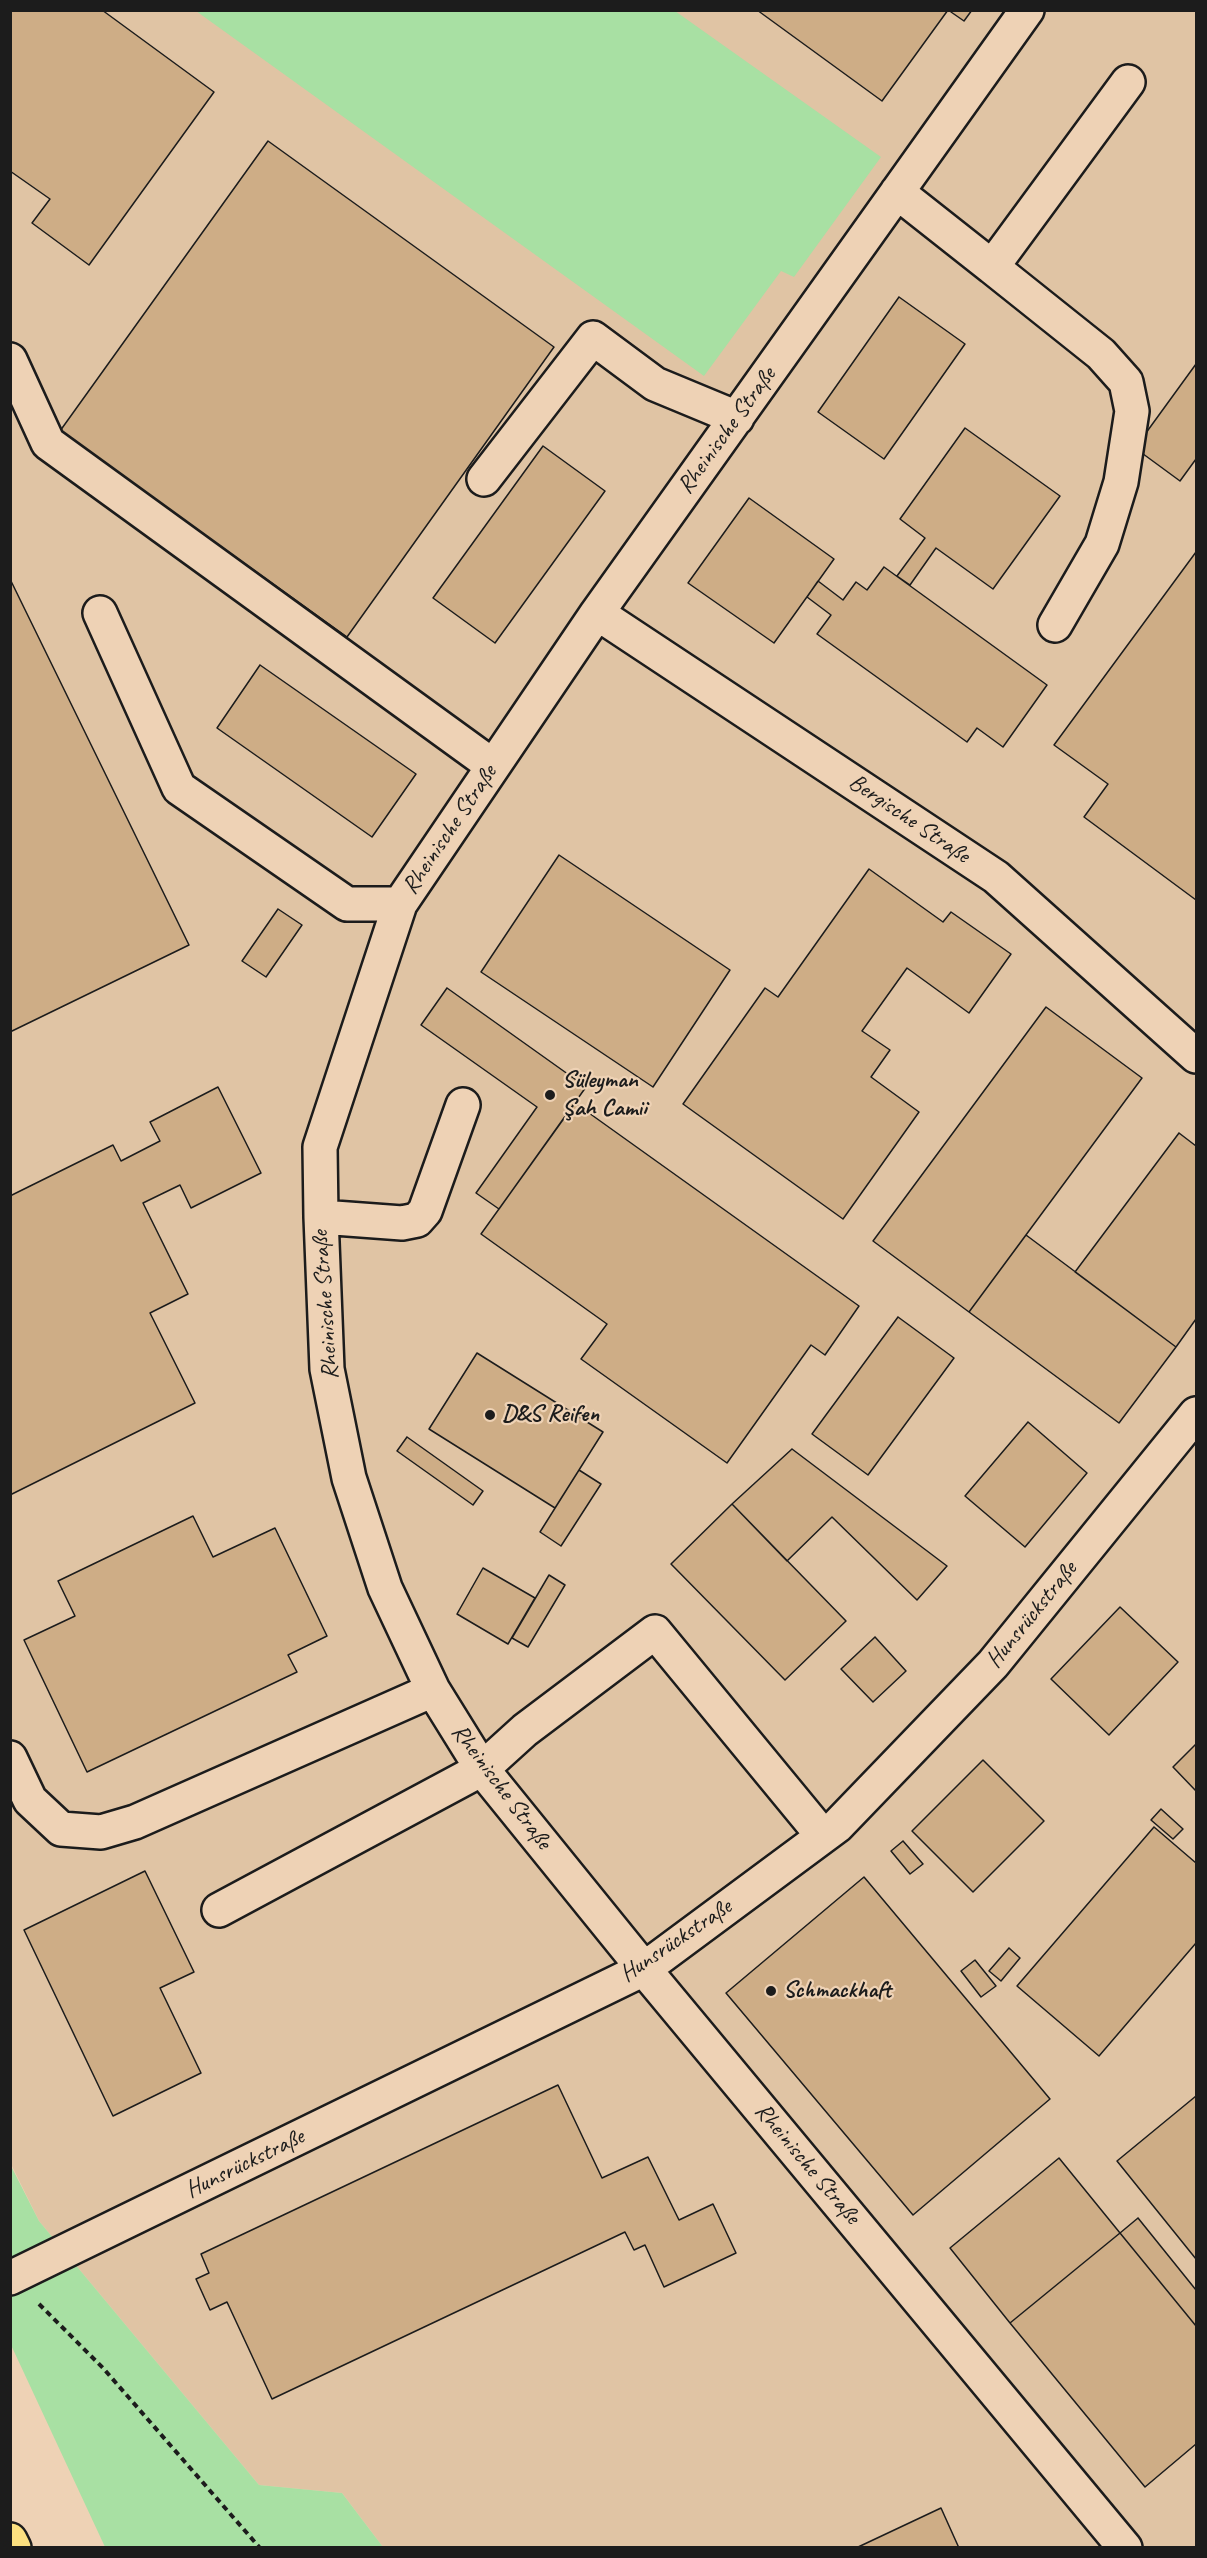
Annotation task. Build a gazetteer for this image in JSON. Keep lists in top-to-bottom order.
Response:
{
  "streets": {
    "street": ["Rheinische Straße", "Bergische Straße", "Hunsrückstraße"]
  },
  "crossings": [
    ["Rheinische Straße", "Bergische Straße"],
    ["Rheinische Straße", "Hunsrückstraße"]
  ],
  "places": ["Süleyman Şah Camii", "D&S Reifen", "Schmackhaft"]
}
